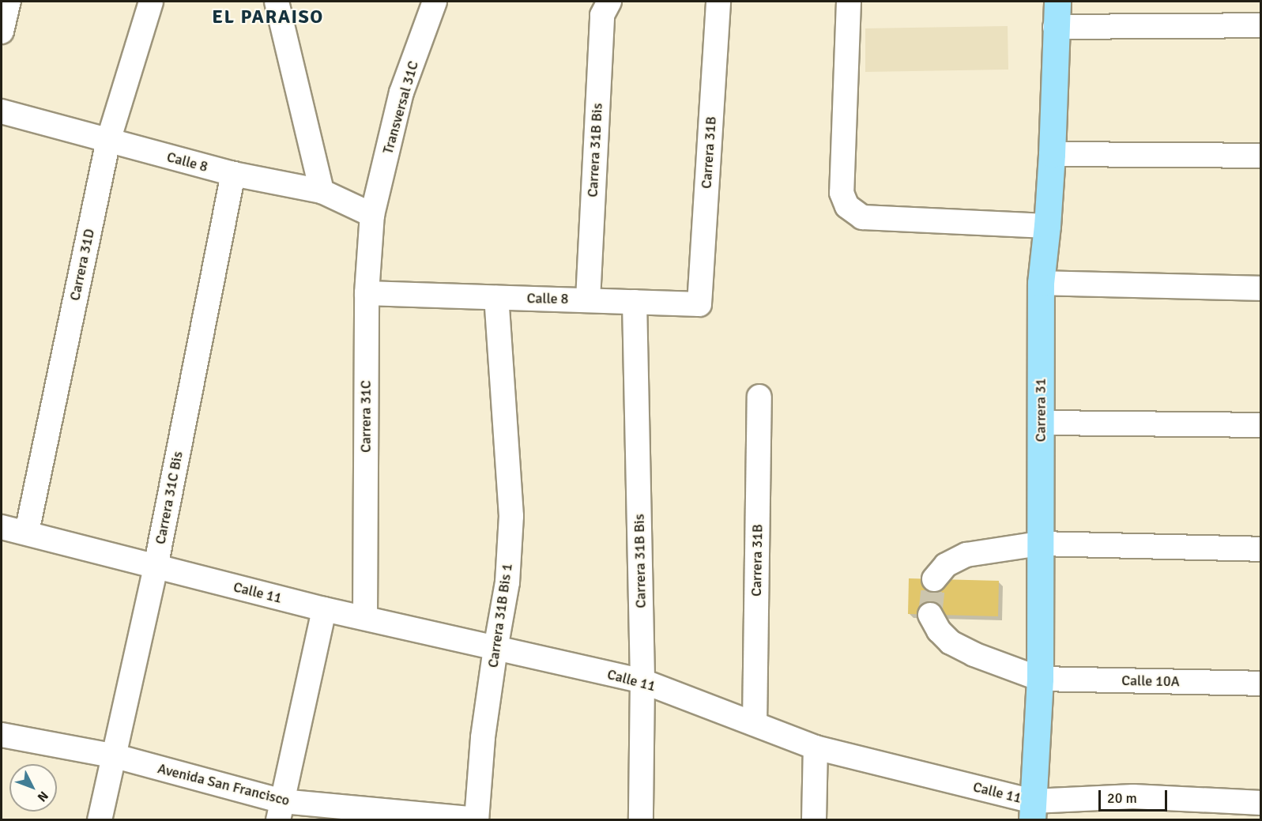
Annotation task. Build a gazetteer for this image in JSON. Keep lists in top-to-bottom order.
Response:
{
  "streets": {
    "main road": ["Carrera 31"],
    "street": [
      "Transversal 31C",
      "Carrera 31B Bis",
      "Carrera 31B",
      "Calle 8",
      "Carrera 31D",
      "Carrera 31C",
      "Carrera 31C Bis",
      "Calle 11",
      "Carrera 31B Bis 1",
      "Calle 10A",
      "Avenida San Francisco"
    ]
  },
  "crossings": [
    ["Transversal 31C", "Calle 8"],
    ["Transversal 31C", "Carrera 31C"],
    ["Carrera 31B Bis", "Calle 8"],
    ["Carrera 31B Bis", "Calle 11"],
    ["Carrera 31B", "Calle 8"],
    ["Carrera 31B", "Calle 11"],
    ["Calle 8", "Carrera 31D"],
    ["Calle 8", "Carrera 31C"],
    ["Calle 8", "Carrera 31C Bis"],
    ["Calle 8", "Carrera 31B Bis 1"],
    ["Carrera 31D", "Calle 11"],
    ["Carrera 31", "Calle 11"],
    ["Carrera 31", "Calle 10A"],
    ["Carrera 31C", "Calle 11"],
    ["Carrera 31C Bis", "Calle 11"],
    ["Carrera 31C Bis", "Avenida San Francisco"],
    ["Calle 11", "Carrera 31B Bis 1"],
    ["Carrera 31B Bis 1", "Avenida San Francisco"]
  ],
  "districts": ["EL PARAISO"],
  "scale_bar": "20 m",
  "north": "bottom right"
}
